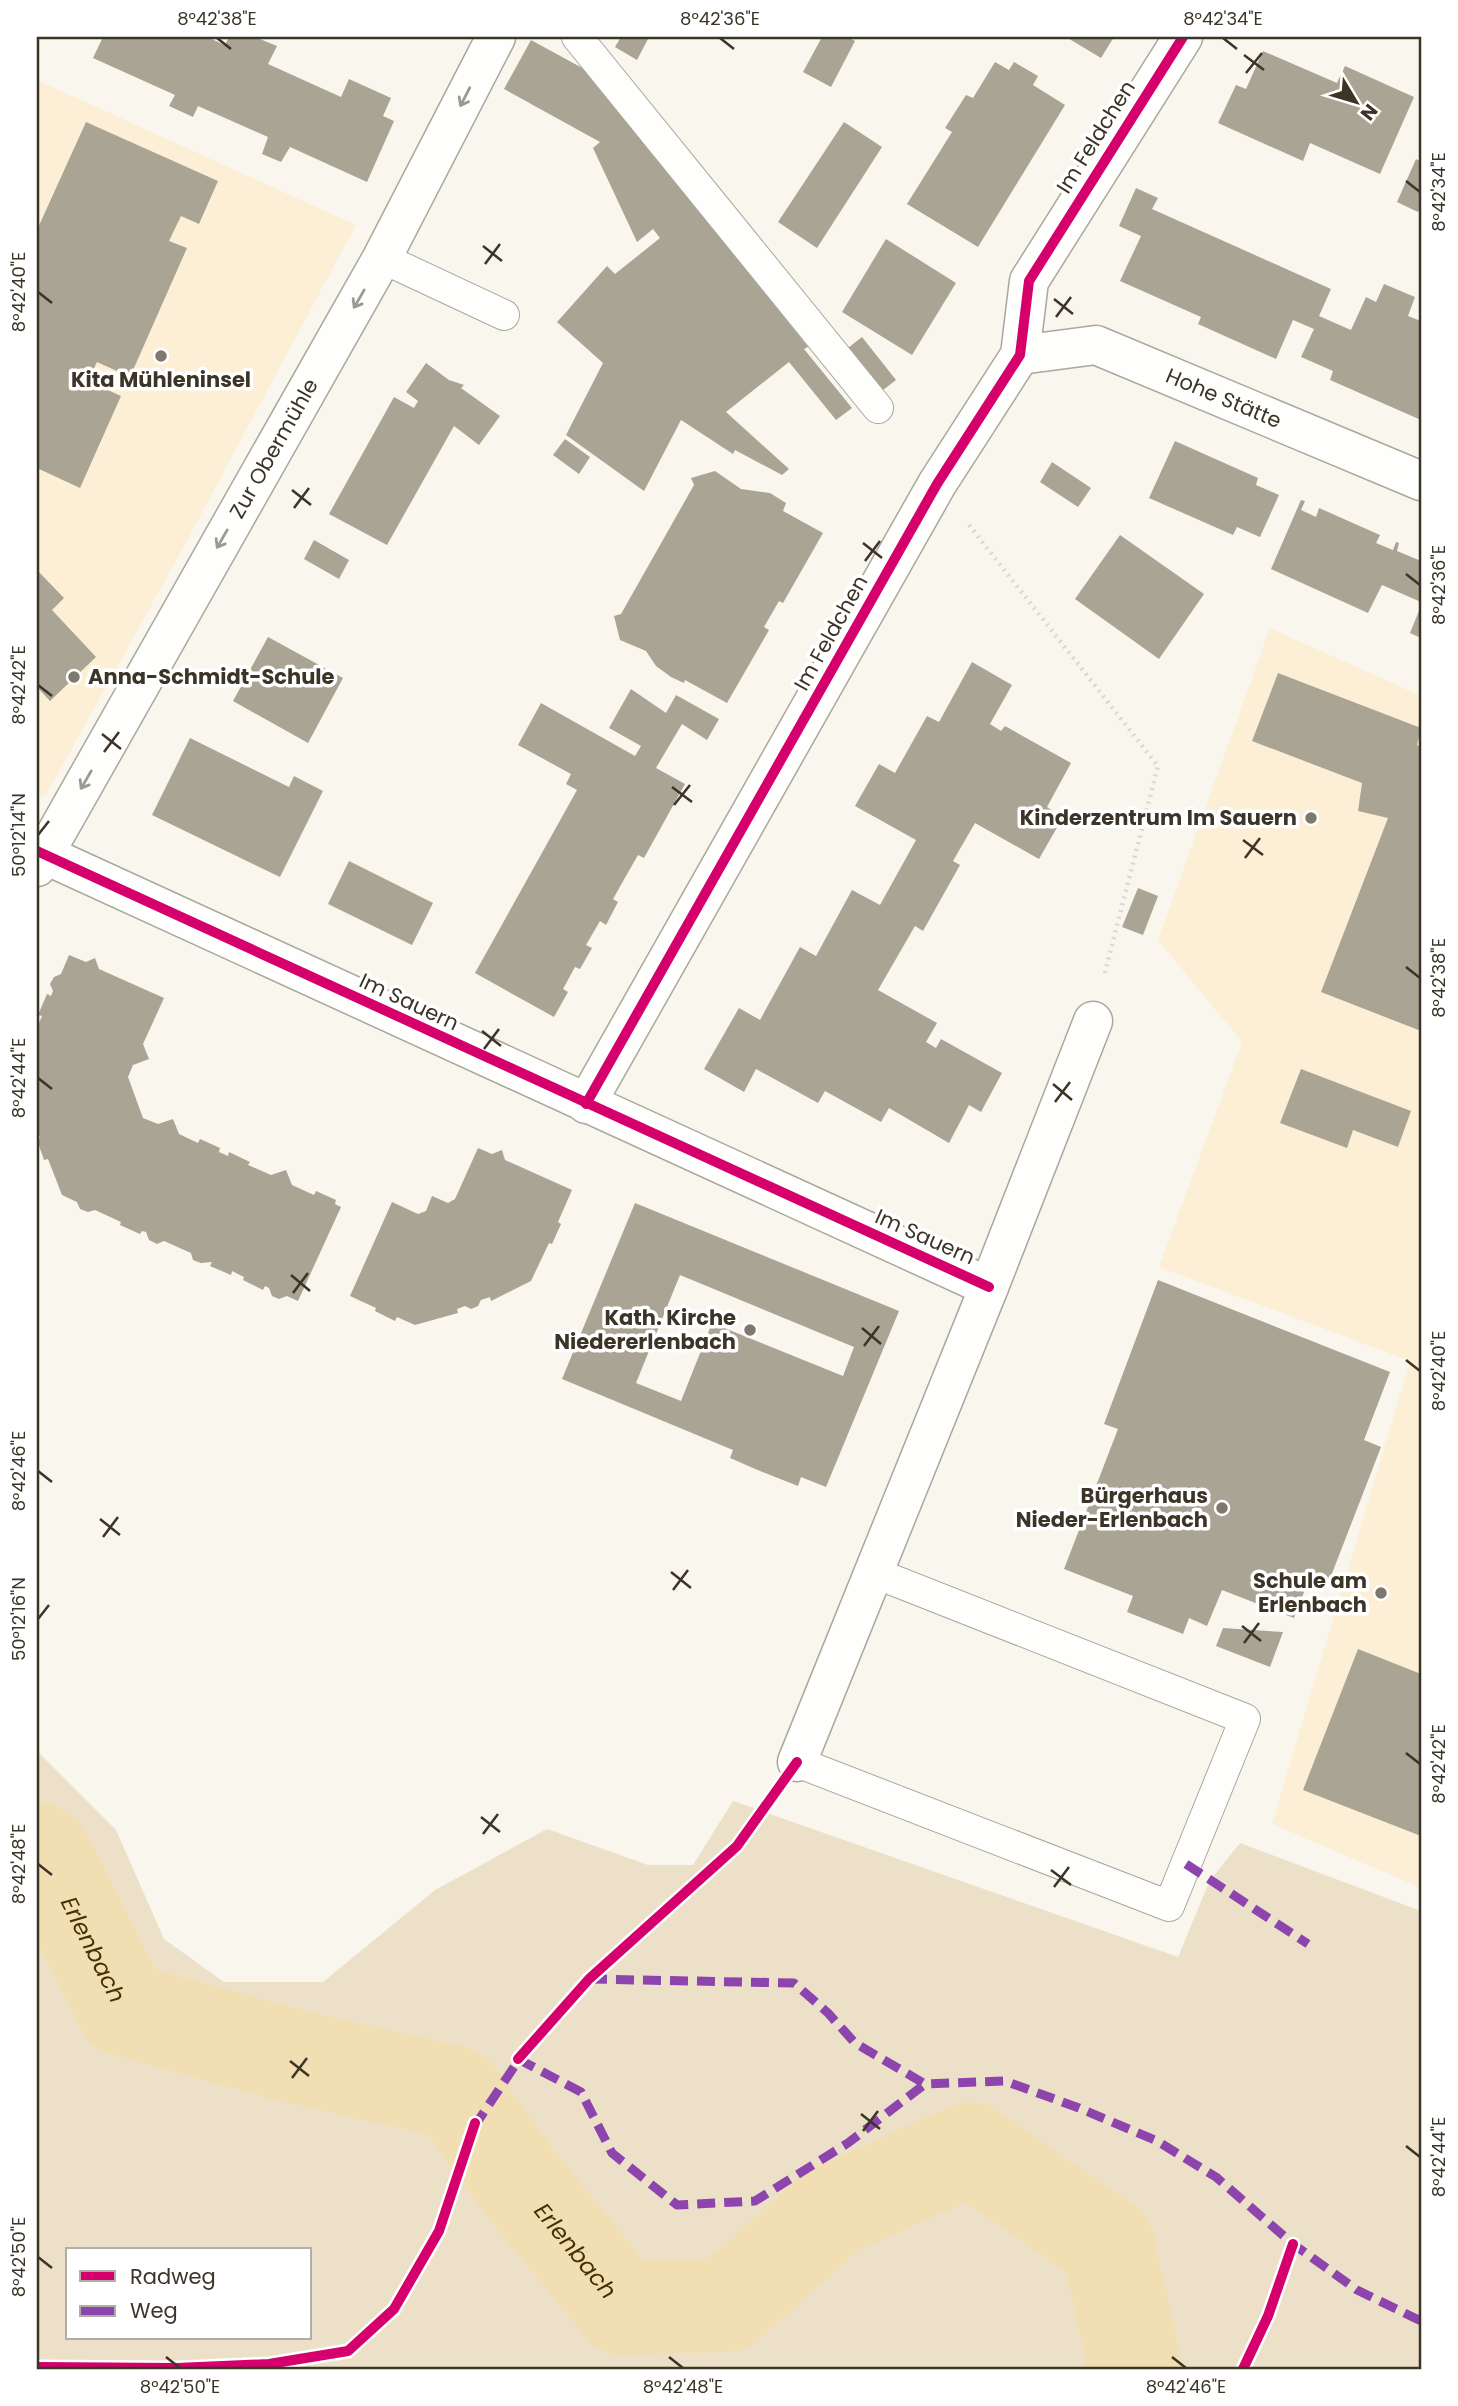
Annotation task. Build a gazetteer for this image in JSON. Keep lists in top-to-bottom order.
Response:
{
  "streets": {
    "street": [
      "Im Feldchen",
      "Hohe Stätte",
      "Zur Obermühle",
      "Im Sauern"
    ]
  },
  "crossings": [
    ["Im Feldchen", "Hohe Stätte"],
    ["Im Feldchen", "Im Sauern"],
    ["Zur Obermühle", "Im Sauern"]
  ],
  "one_way": ["Zur Obermühle"],
  "water": ["Erlenbach"],
  "places": [
    "Kita Mühleninsel",
    "Anna-Schmidt-Schule",
    "Kinderzentrum Im Sauern",
    "Kath. Kirche Niedererlenbach",
    "Bürgerhaus Nieder-Erlenbach",
    "Schule am Erlenbach"
  ],
  "legend": ["Radweg", "Weg"],
  "north": "bottom right",
  "coordinates": [
    "8°42'38\"E",
    "8°42'36\"E",
    "8°42'34\"E",
    "8°42'40\"E",
    "8°42'42\"E",
    "50°12'14\"N",
    "8°42'44\"E",
    "8°42'46\"E",
    "50°12'16\"N",
    "8°42'48\"E",
    "8°42'50\"E"
  ]
}
